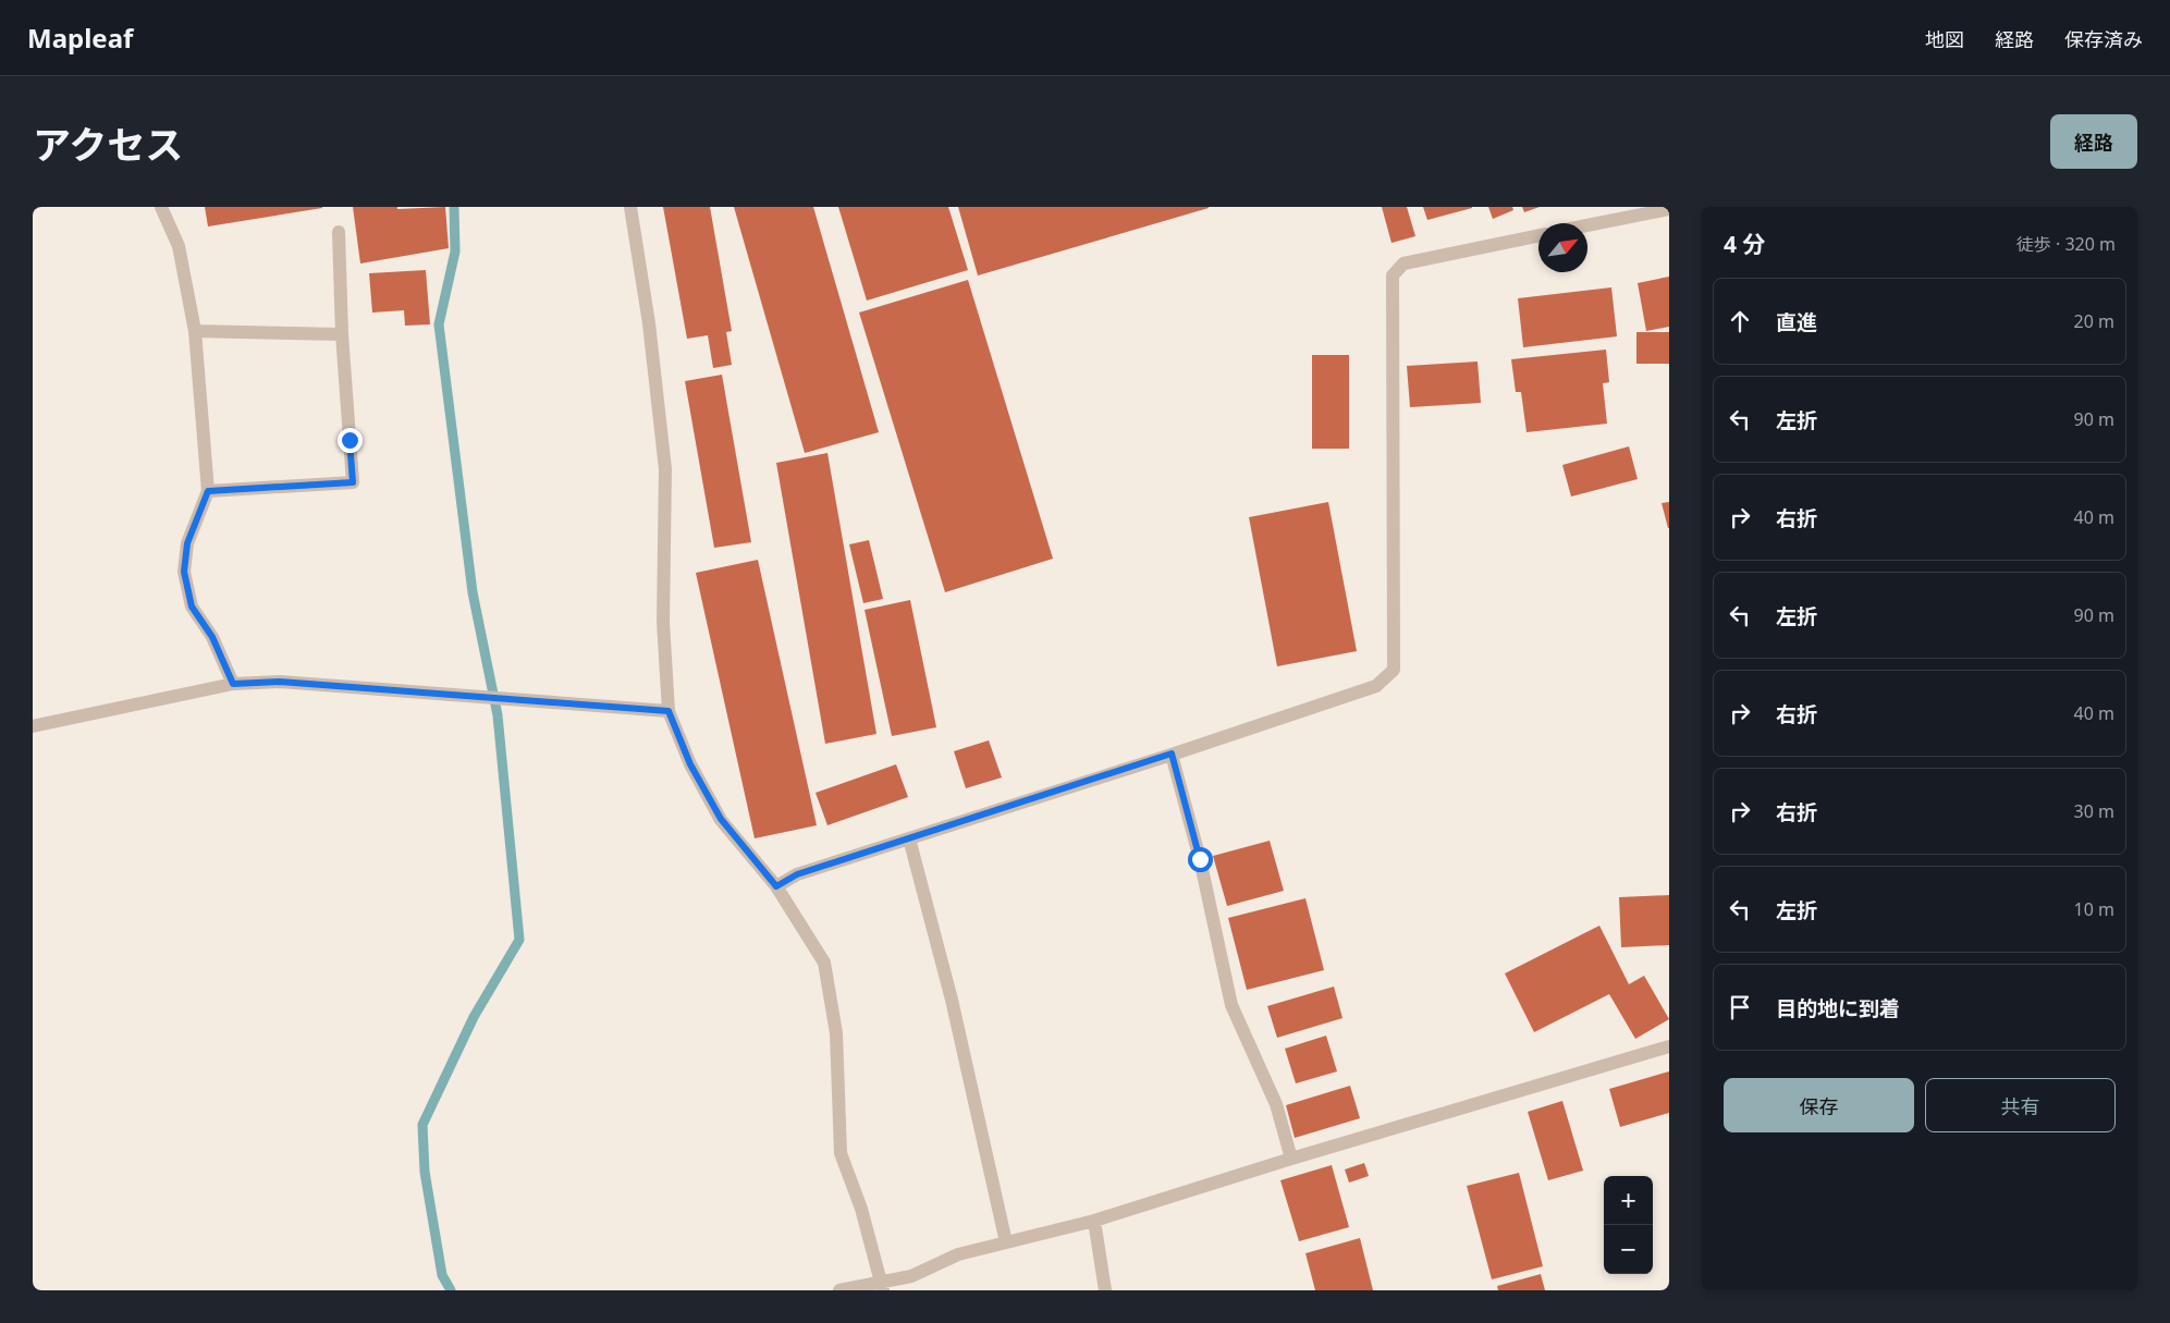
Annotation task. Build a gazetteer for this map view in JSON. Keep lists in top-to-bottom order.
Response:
{
  "north": "top right",
  "page": {
    "header": "Mapleaf",
    "nav": ["地図", "経路", "保存済み"],
    "title": "アクセス",
    "buttons": [
      "経路",
      ["保存", "共有"]
    ],
    "heading": ["4 分", "徒歩 · 320 m"],
    "list": [
      ["直進", "20 m"],
      ["左折", "90 m"],
      ["右折", "40 m"],
      ["左折", "90 m"],
      ["右折", "40 m"],
      ["右折", "30 m"],
      ["左折", "10 m"],
      "目的地に到着"
    ],
    "map_buttons": ["+", "−"]
  }
}
